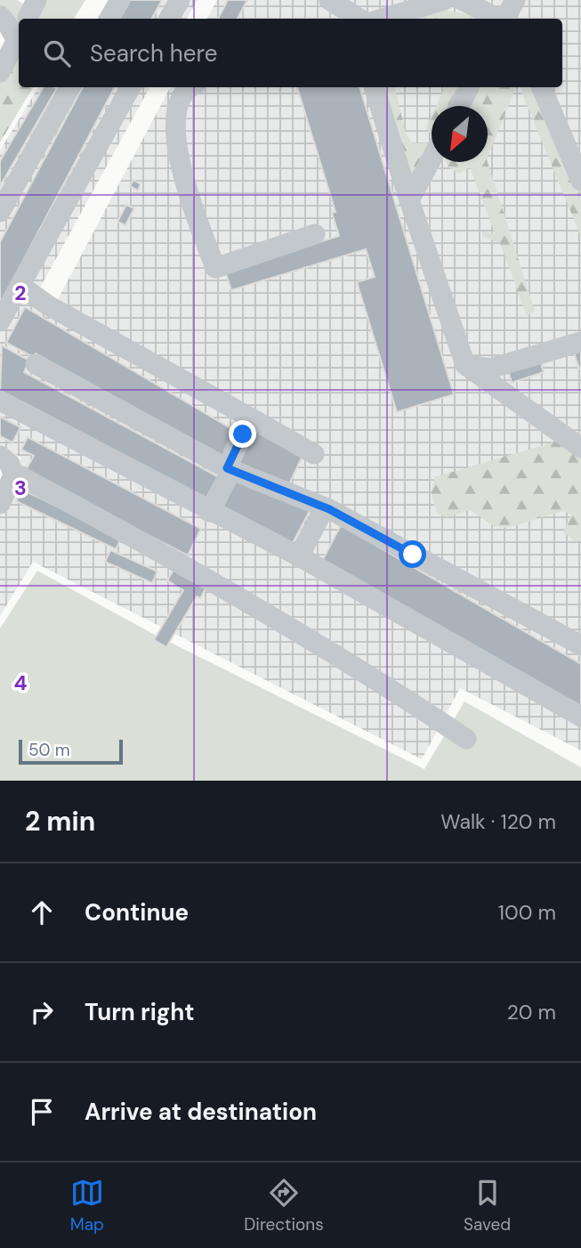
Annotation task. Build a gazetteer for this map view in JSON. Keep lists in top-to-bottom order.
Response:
{
  "scale_bar": "50 m",
  "north": "bottom left",
  "page": {
    "search": "Search here",
    "scale": "50 m",
    "heading": ["2 min", "Walk · 120 m"],
    "list": [
      ["Continue", "100 m"],
      ["Turn right", "20 m"],
      "Arrive at destination"
    ],
    "nav": ["Map", "Directions", "Saved"]
  },
  "grid": {
    "rows": ["2", "3", "4"]
  }
}
